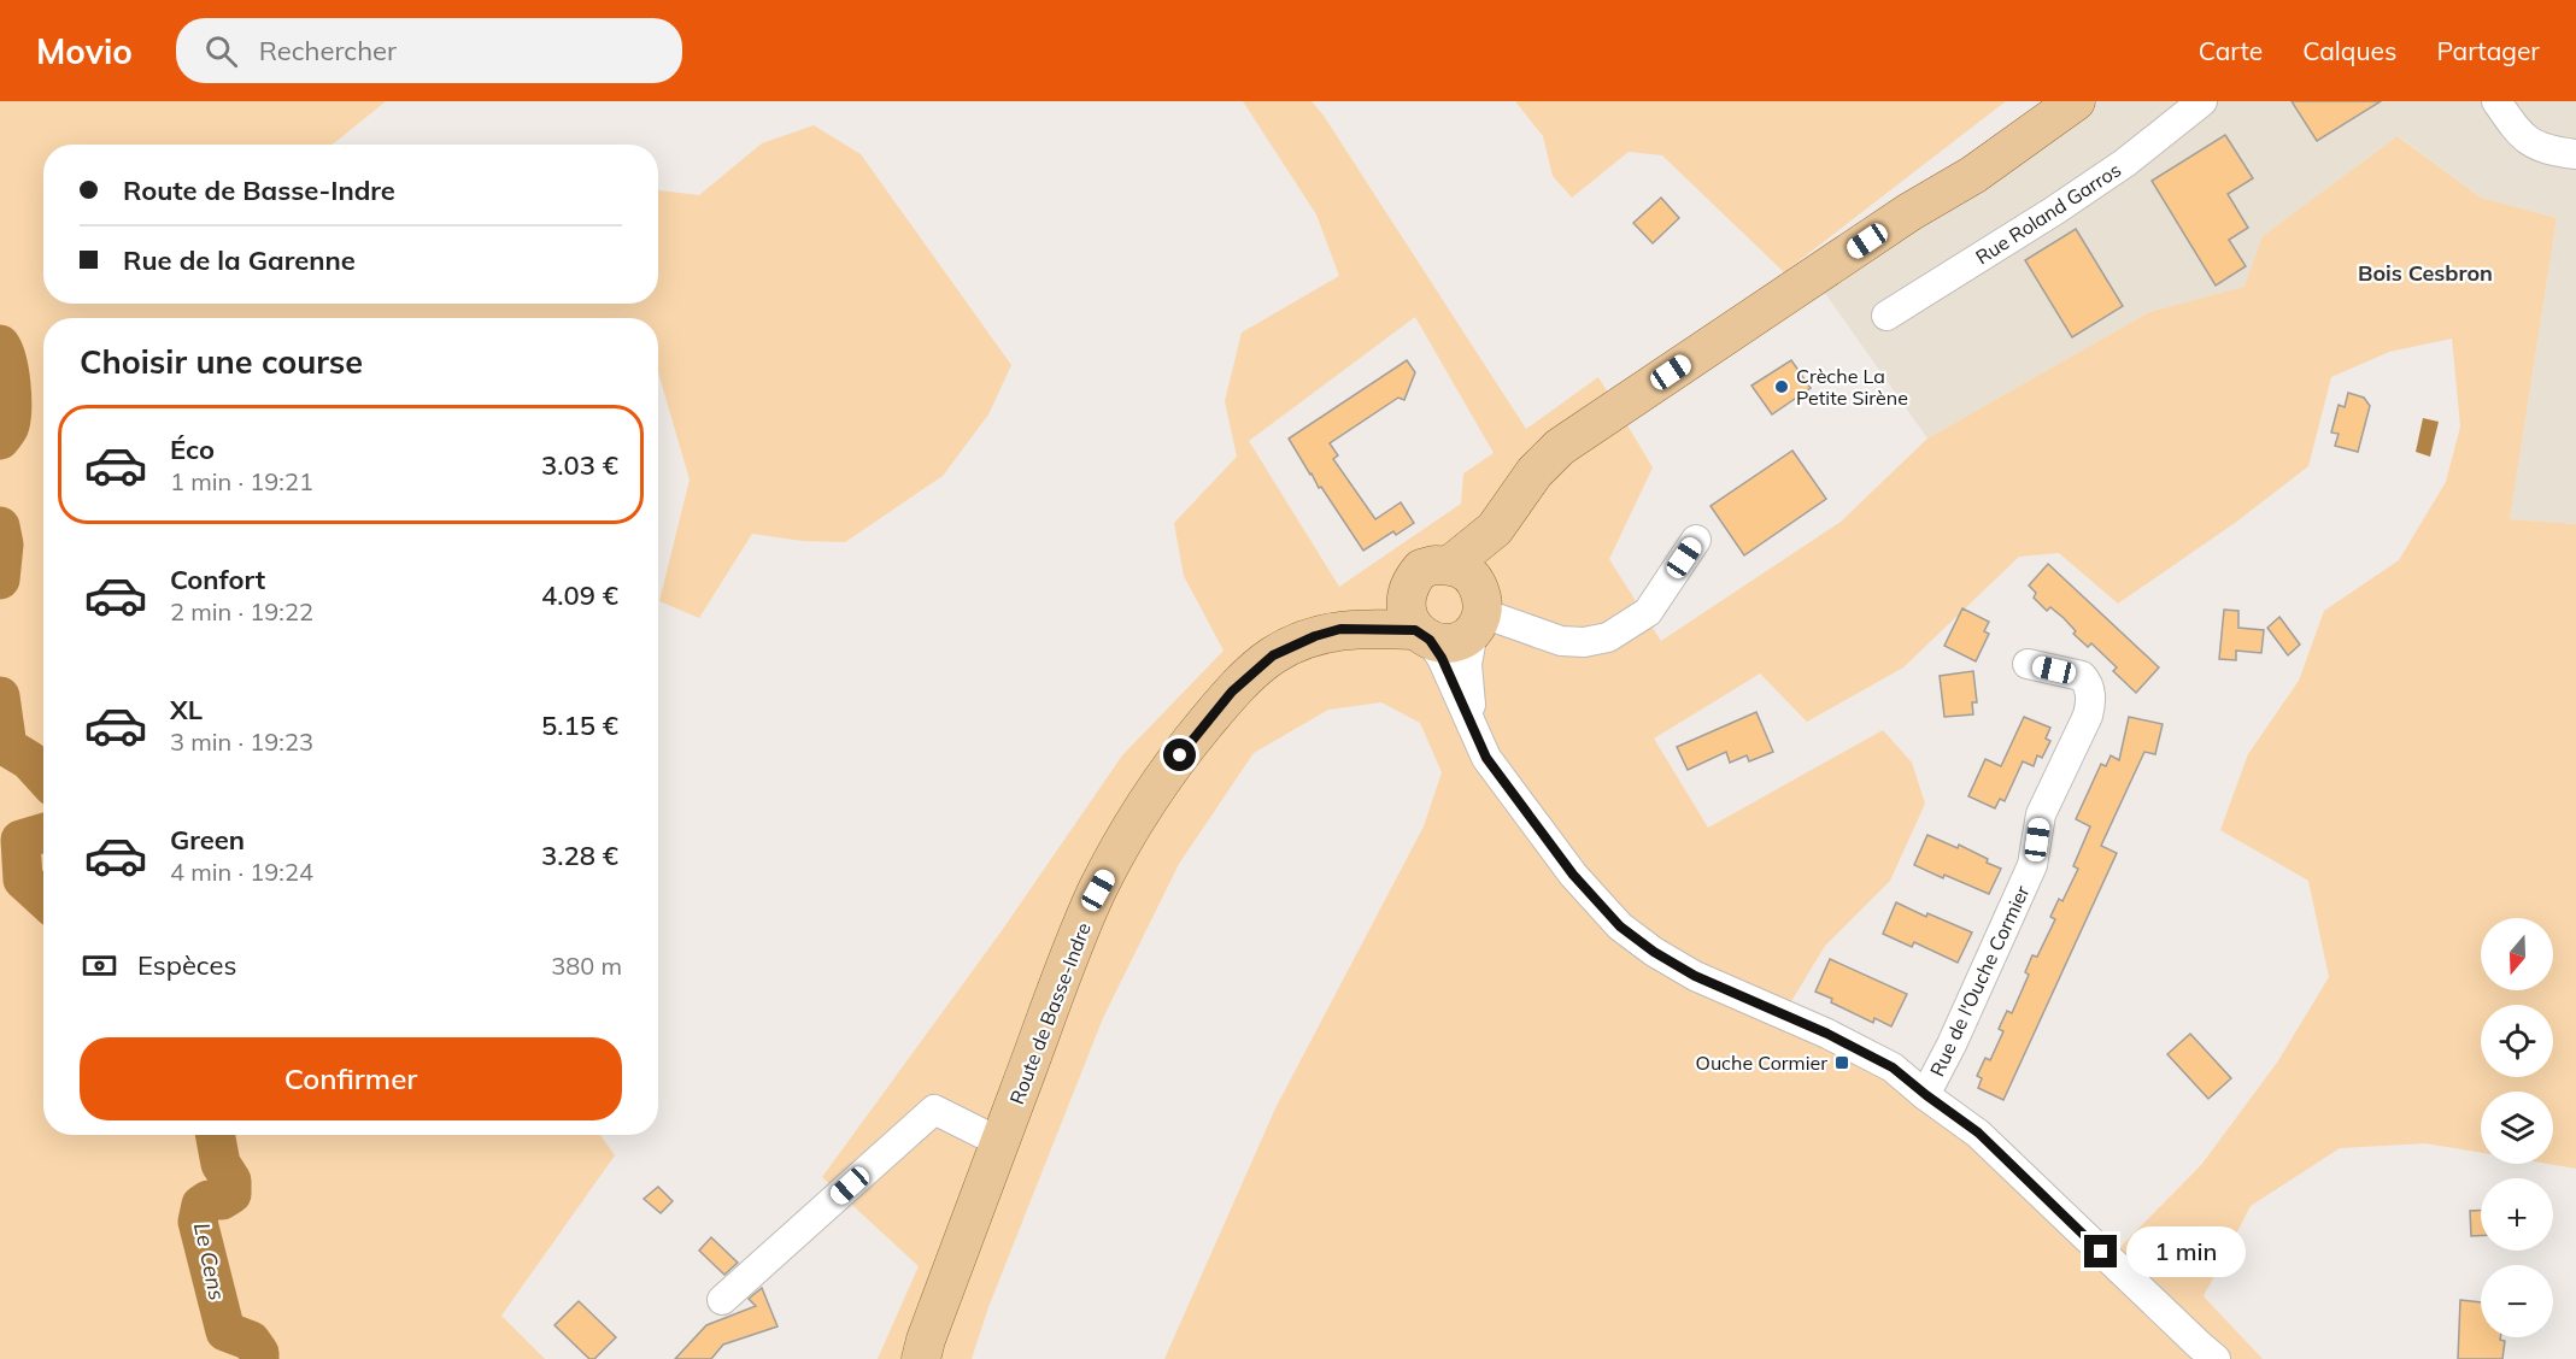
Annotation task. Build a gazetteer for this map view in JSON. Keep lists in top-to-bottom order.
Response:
{
  "streets": {
    "main road": ["Route de Basse-Indre"],
    "street": ["Rue Roland Garros", "Rue de l'Ouche Cormier"]
  },
  "districts": ["Bois Cesbron"],
  "water": ["Le Cens"],
  "places": {
    "other": ["Crèche La Petite Sirène"],
    "transit": ["Ouche Cormier"]
  },
  "north": "bottom",
  "page": {
    "header": "Movio",
    "search": "Rechercher",
    "nav": ["Carte", "Calques", "Partager"],
    "banner": ["Route de Basse-Indre", "Rue de la Garenne"],
    "heading": "Choisir une course",
    "list": [
      {
        "name": "Éco",
        "note": "1 min · 19:21",
        "value": "3.03 €"
      },
      {
        "name": "Confort",
        "note": "2 min · 19:22",
        "value": "4.09 €"
      },
      {
        "name": "XL",
        "note": "3 min · 19:23",
        "value": "5.15 €"
      },
      {
        "name": "Green",
        "note": "4 min · 19:24",
        "value": "3.28 €"
      }
    ],
    "map_buttons": ["+", "−"],
    "pay": ["Espèces", "380 m"],
    "buttons": "Confirmer",
    "bubble": "1 min"
  }
}
